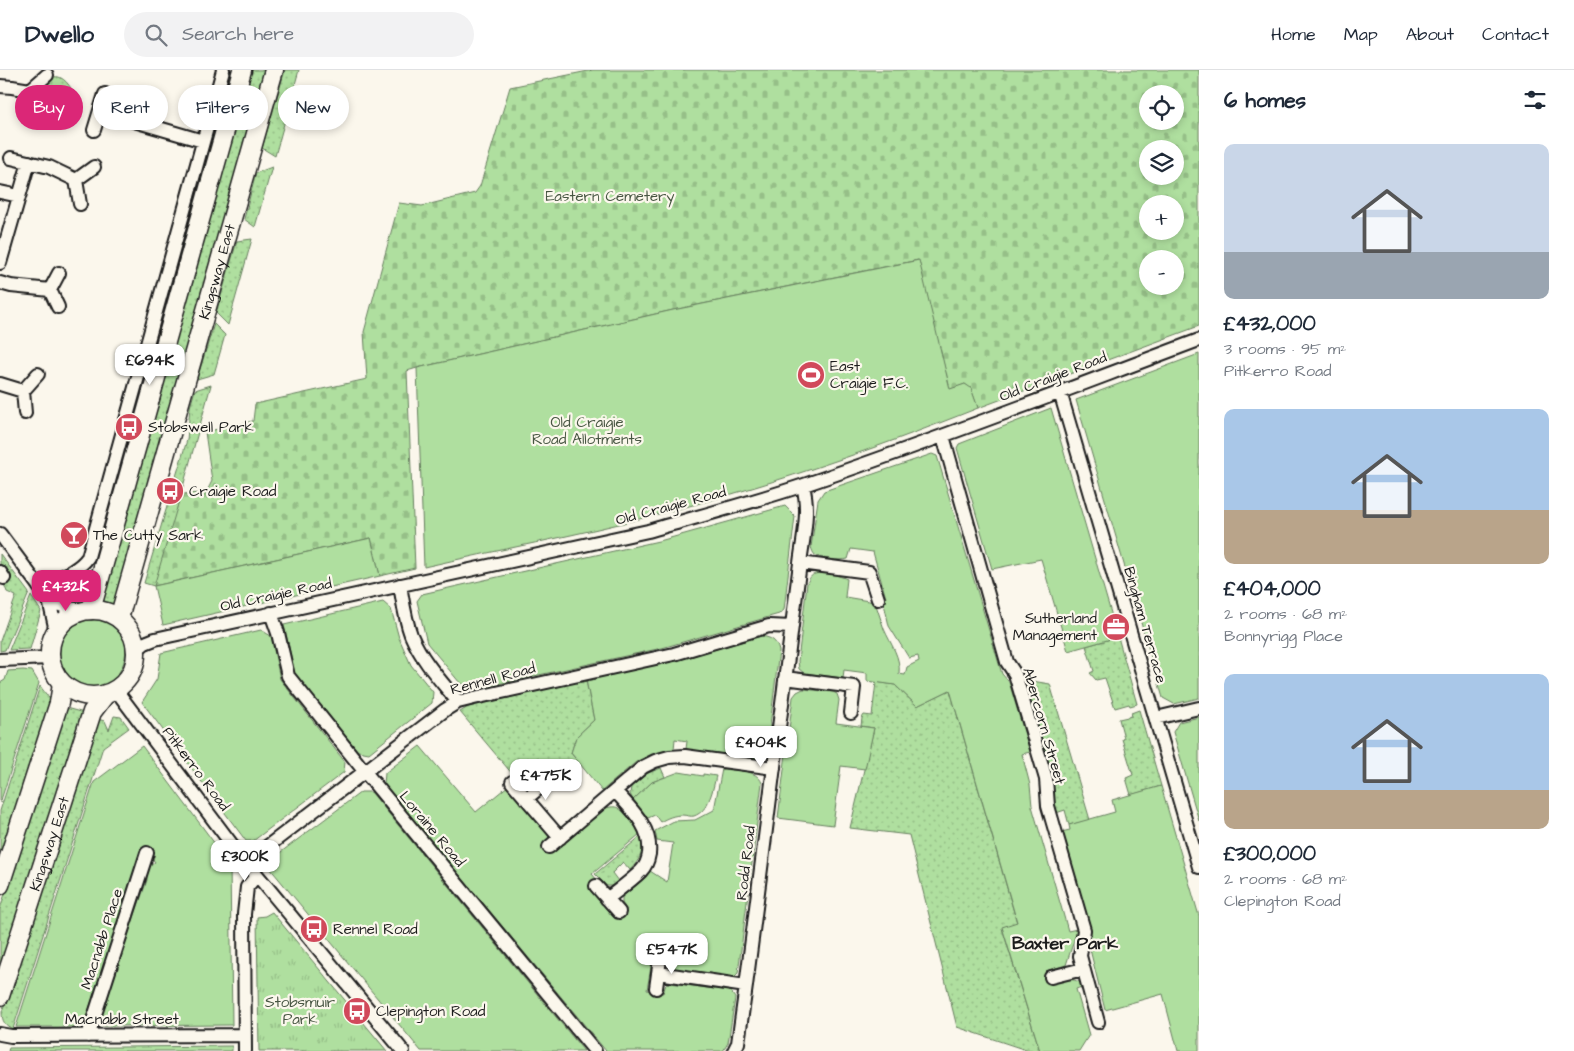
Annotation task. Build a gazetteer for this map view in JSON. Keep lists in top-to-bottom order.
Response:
{
  "streets": {
    "highway": ["Kingsway East"],
    "street": [
      "Old Craigie Road",
      "Bingham Terrace",
      "Rennell Road",
      "Abercorn Street",
      "Pitkerro Road",
      "Loraine Road",
      "Rodd Road",
      "Macnabb Place",
      "Macnabb Street"
    ]
  },
  "crossings": [
    ["Kingsway East", "Old Craigie Road"],
    ["Kingsway East", "Pitkerro Road"],
    ["Old Craigie Road", "Bingham Terrace"],
    ["Old Craigie Road", "Abercorn Street"],
    ["Old Craigie Road", "Pitkerro Road"],
    ["Old Craigie Road", "Loraine Road"],
    ["Old Craigie Road", "Rodd Road"],
    ["Rennell Road", "Pitkerro Road"],
    ["Rennell Road", "Loraine Road"],
    ["Rennell Road", "Rodd Road"],
    ["Macnabb Place", "Macnabb Street"]
  ],
  "districts": ["Baxter Park"],
  "parks": ["Eastern Cemetery", "Old Craigie Road Allotments", "Stobsmuir Park"],
  "places": {
    "sports": ["East Craigie F.C."],
    "bus stop": [
      "Stobswell Park",
      "Craigie Road",
      "Rennel Road",
      "Clepington Road"
    ],
    "bar": ["The Cutty Sark"],
    "office": ["Sutherland Management"]
  },
  "page": {
    "header": "Dwello",
    "search": "Search here",
    "nav": [
      "Home",
      "Map",
      "About",
      "Contact"
    ],
    "heading": "6 homes",
    "map_buttons": ["+", "−"],
    "chip": [
      "Buy",
      "Rent",
      "Filters",
      "New"
    ],
    "list": [
      {
        "name": "£432,000",
        "note": "3 rooms · 95 m² · Pitkerro Road"
      },
      {
        "name": "£404,000",
        "note": "2 rooms · 68 m² · Bonnyrigg Place"
      },
      {
        "name": "£300,000",
        "note": "2 rooms · 68 m² · Clepington Road"
      }
    ],
    "price": [
      "£694K",
      "£432K",
      "£404K",
      "£475K",
      "£300K",
      "£547K"
    ]
  }
}
